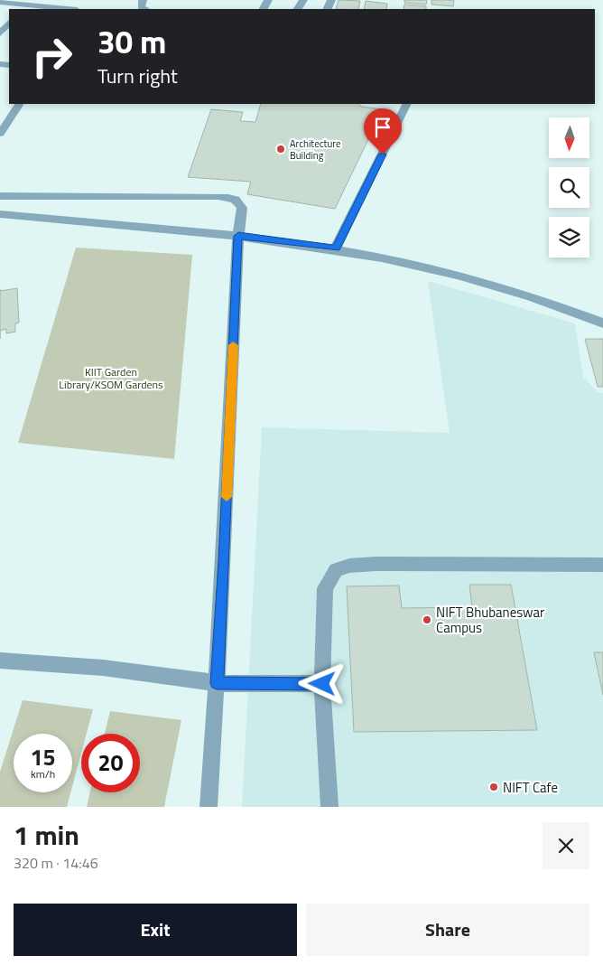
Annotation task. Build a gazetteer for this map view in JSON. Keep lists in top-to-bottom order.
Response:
{
  "parks": ["KIIT Garden Library/KSOM Gardens"],
  "places": ["Architecture Building", "NIFT Bhubaneswar Campus", "NIFT Cafe"],
  "north": "bottom",
  "page": {
    "turn": ["30 m", "Turn right"],
    "speed": "15 km/h",
    "limit": "20",
    "heading": ["1 min", "320 m · 14:46"],
    "buttons": ["Exit", "Share"]
  }
}
